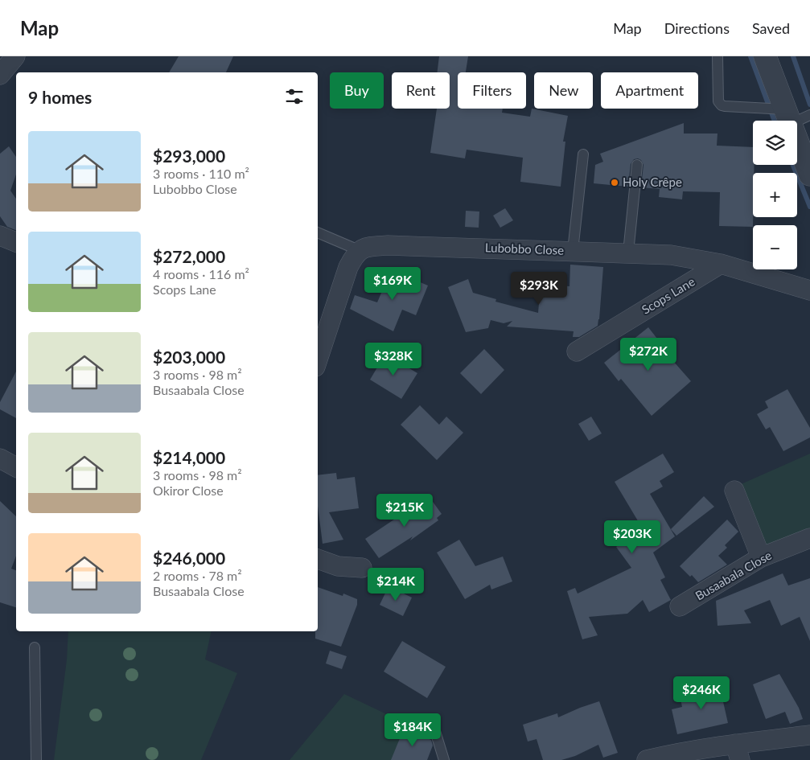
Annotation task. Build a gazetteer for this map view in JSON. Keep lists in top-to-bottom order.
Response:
{
  "streets": {
    "street": ["Lubobbo Close", "Scops Lane", "Busaabala Close"]
  },
  "crossings": [
    ["Lubobbo Close", "Scops Lane"]
  ],
  "places": ["Holy Crêpe"],
  "page": {
    "header": "Map",
    "nav": ["Map", "Directions", "Saved"],
    "chip": [
      "Buy",
      "Rent",
      "Filters",
      "New",
      "Apartment"
    ],
    "heading": "9 homes",
    "map_buttons": ["+", "−"],
    "list": [
      {
        "name": "$293,000",
        "note": "3 rooms · 110 m² · Lubobbo Close"
      },
      {
        "name": "$272,000",
        "note": "4 rooms · 116 m² · Scops Lane"
      },
      {
        "name": "$203,000",
        "note": "3 rooms · 98 m² · Busaabala Close"
      },
      {
        "name": "$214,000",
        "note": "3 rooms · 98 m² · Okiror Close"
      },
      {
        "name": "$246,000",
        "note": "2 rooms · 78 m² · Busaabala Close"
      }
    ],
    "price": [
      "$169K",
      "$293K",
      "$272K",
      "$328K",
      "$215K",
      "$203K",
      "$214K",
      "$246K",
      "$184K"
    ]
  }
}
